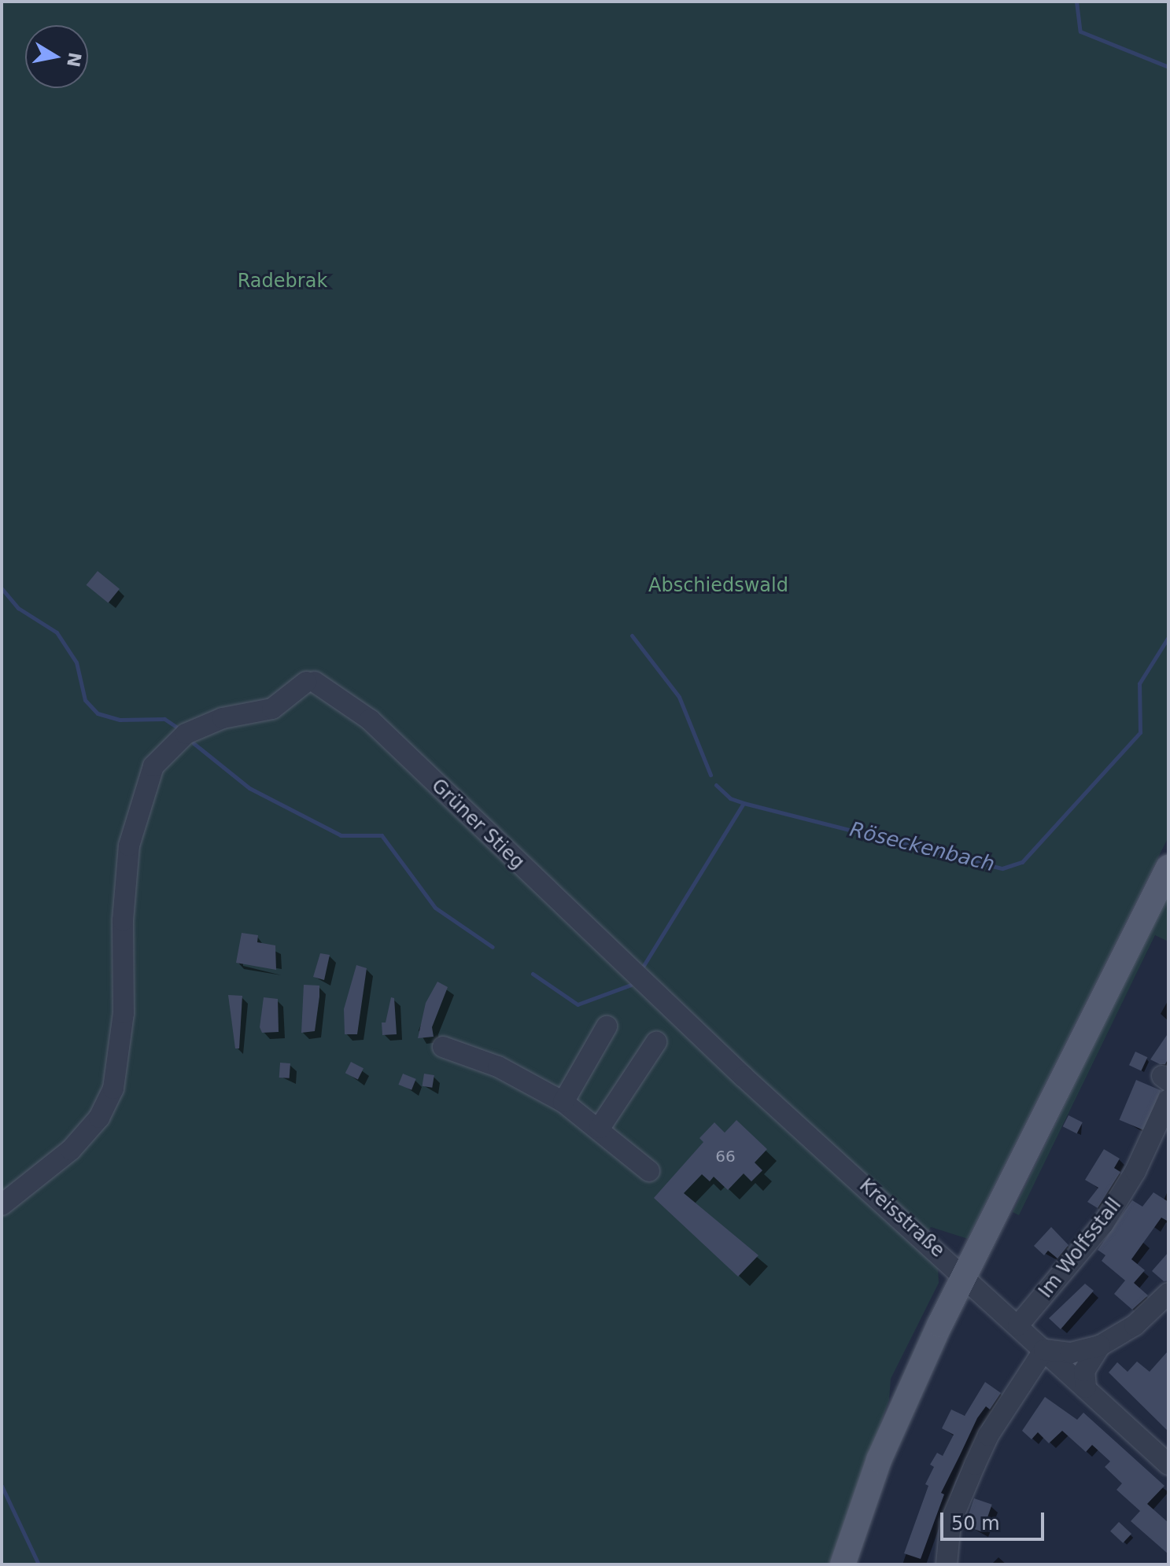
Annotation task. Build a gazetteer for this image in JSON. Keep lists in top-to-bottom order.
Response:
{
  "streets": {
    "street": ["Grüner Stieg", "Kreisstraße", "Im Wolfsstall"]
  },
  "crossings": [
    ["Grüner Stieg", "Kreisstraße"],
    ["Kreisstraße", "Im Wolfsstall"]
  ],
  "water": ["Röseckenbach"],
  "parks": ["Radebrak", "Abschiedswald"],
  "house_numbers": ["66"],
  "scale_bar": "50 m",
  "north": "right"
}
